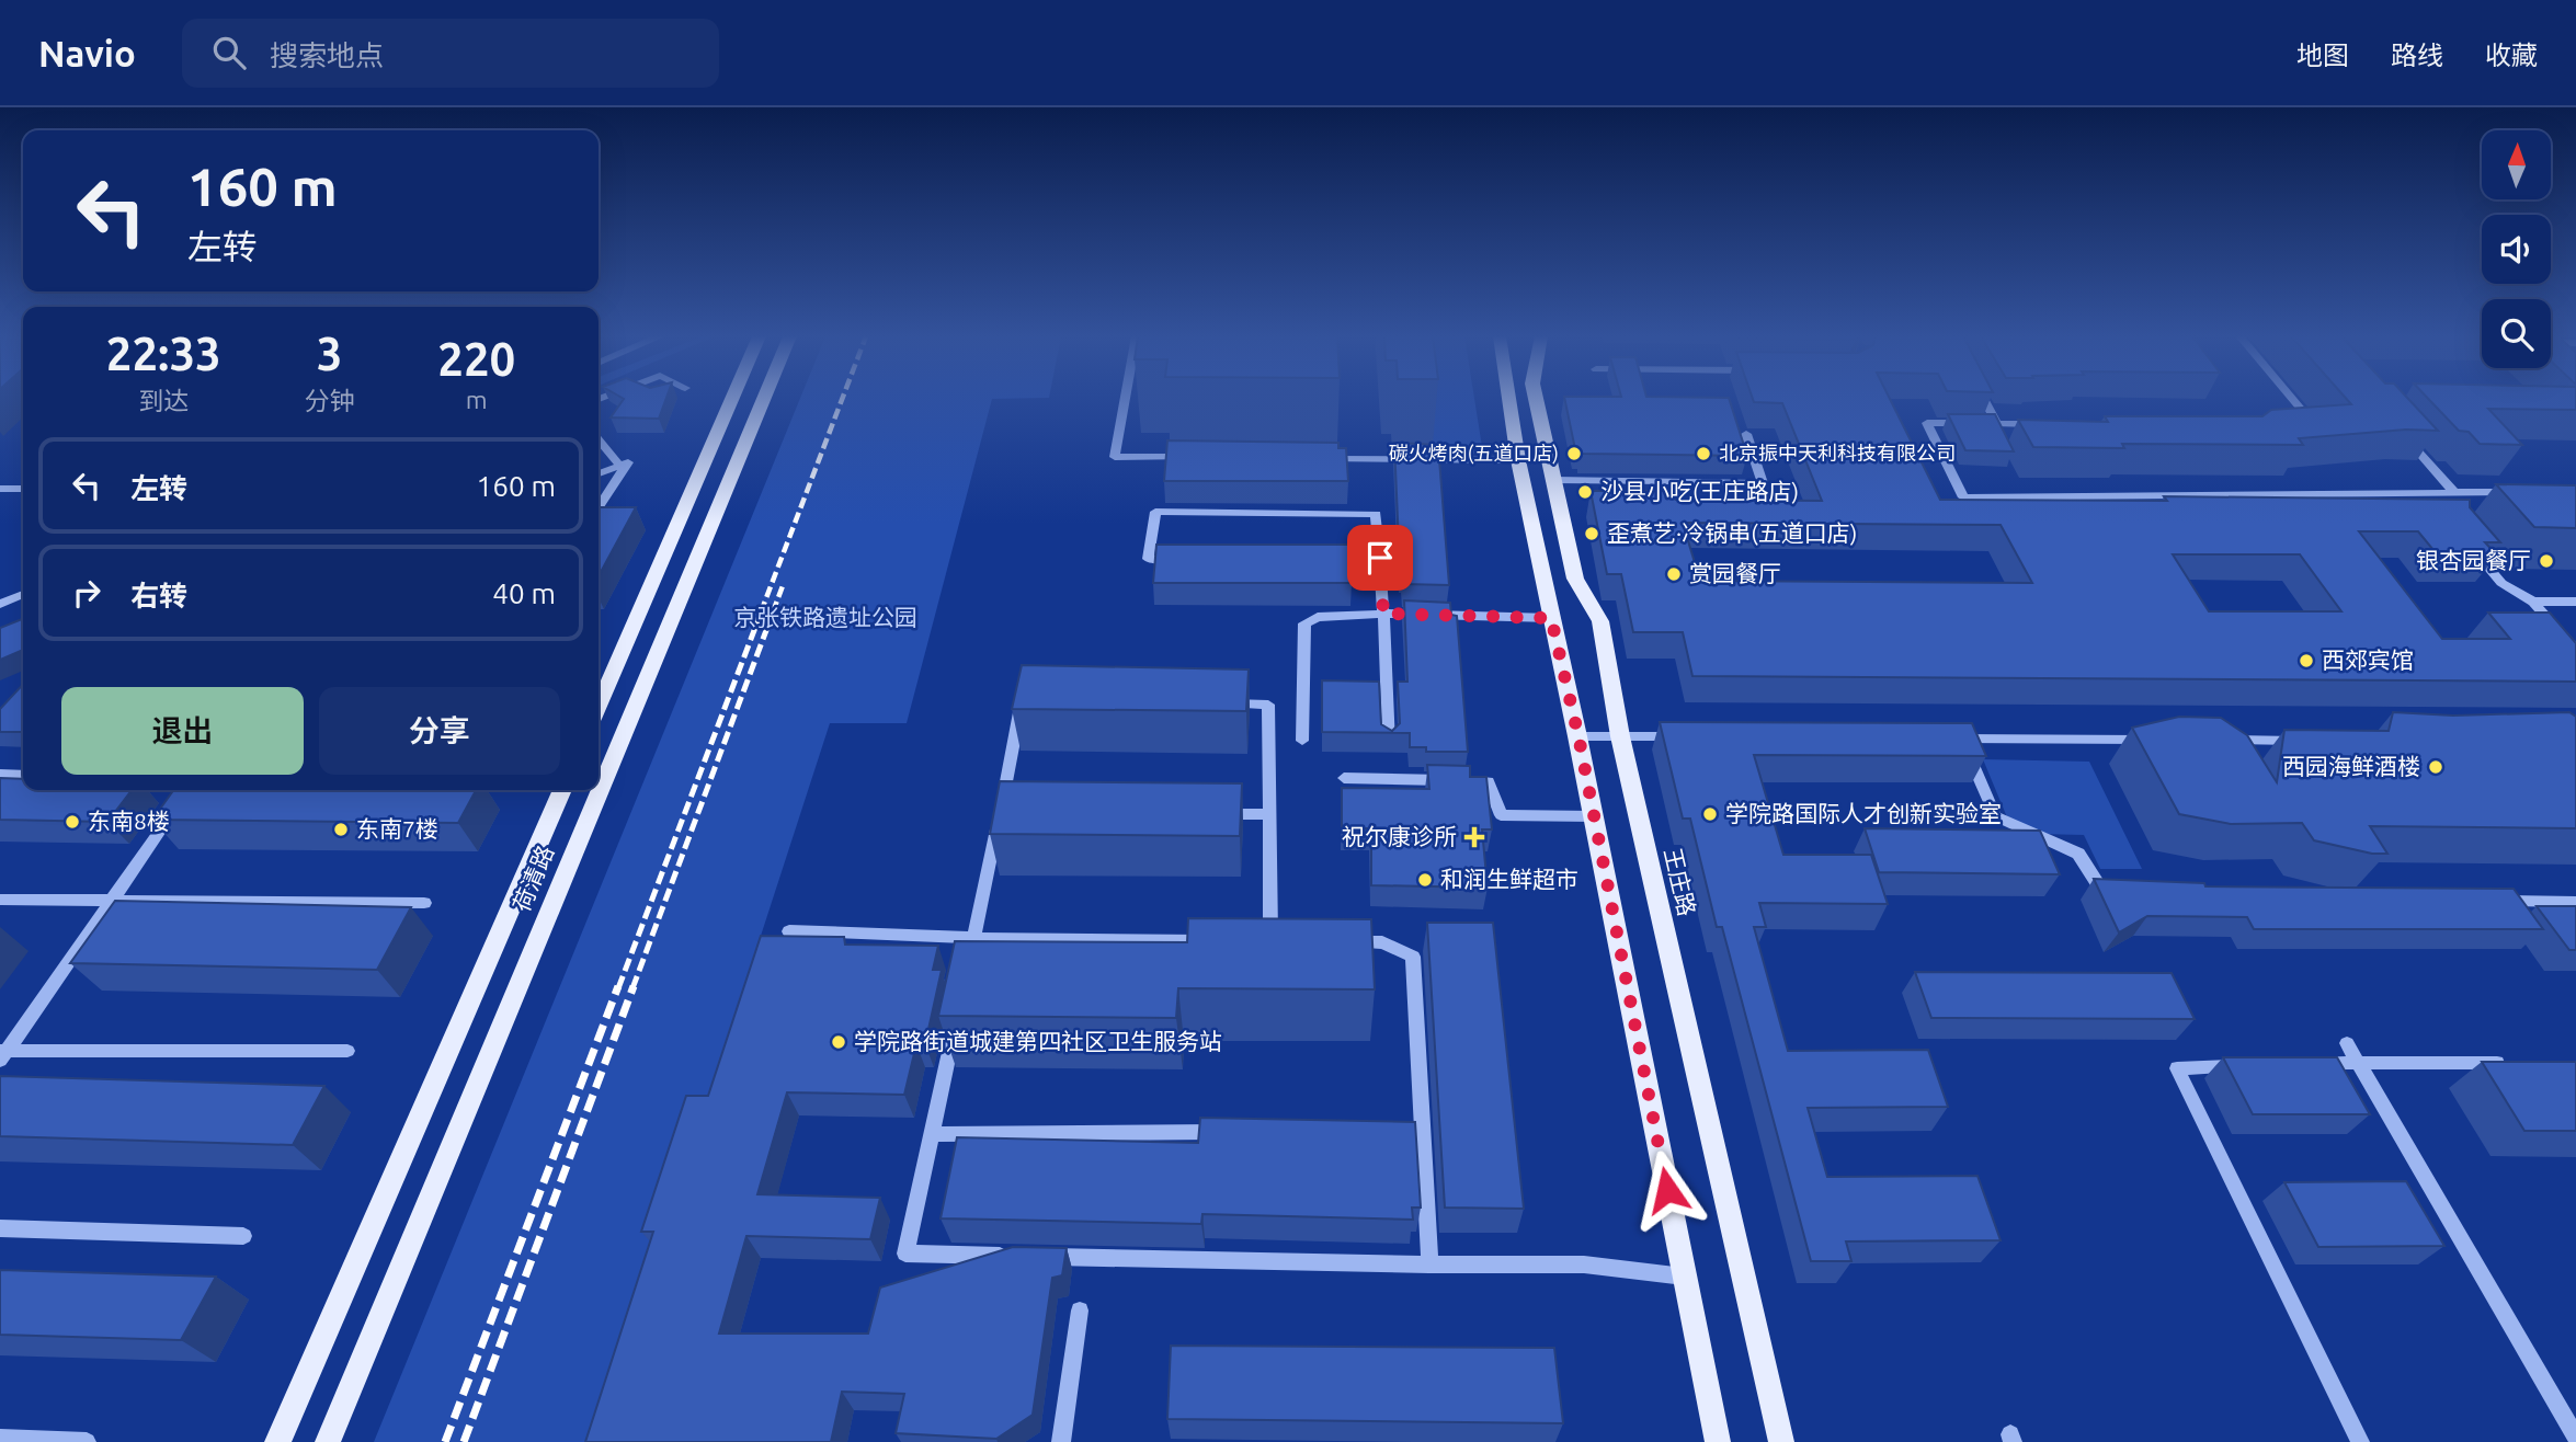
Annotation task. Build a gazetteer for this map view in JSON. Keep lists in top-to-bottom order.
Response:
{
  "streets": {
    "main road": ["荷清路", "王庄路"]
  },
  "parks": ["京张铁路遗址公园"],
  "places": {
    "other": [
      "碳火烤肉(五道口店)",
      "北京振中天利科技有限公司",
      "沙县小吃(王庄路店)",
      "歪煮艺·冷锅串(五道口店)",
      "银杏园餐厅",
      "赏园餐厅",
      "西郊宾馆",
      "西园海鲜酒楼",
      "学院路国际人才创新实验室",
      "东南8楼",
      "东南7楼",
      "和润生鲜超市",
      "学院路街道城建第四社区卫生服务站"
    ],
    "health": ["祝尔康诊所"]
  },
  "north": "top",
  "page": {
    "header": "Navio",
    "search": "搜索地点",
    "nav": ["地图", "路线", "收藏"],
    "turn": ["160 m", "左转"],
    "eta": [
      "22:33",
      "到达",
      "3",
      "分钟",
      "220",
      "m"
    ],
    "list": [
      {
        "name": "左转",
        "value": "160 m"
      },
      {
        "name": "右转",
        "value": "40 m"
      }
    ],
    "buttons": ["退出", "分享"]
  }
}
